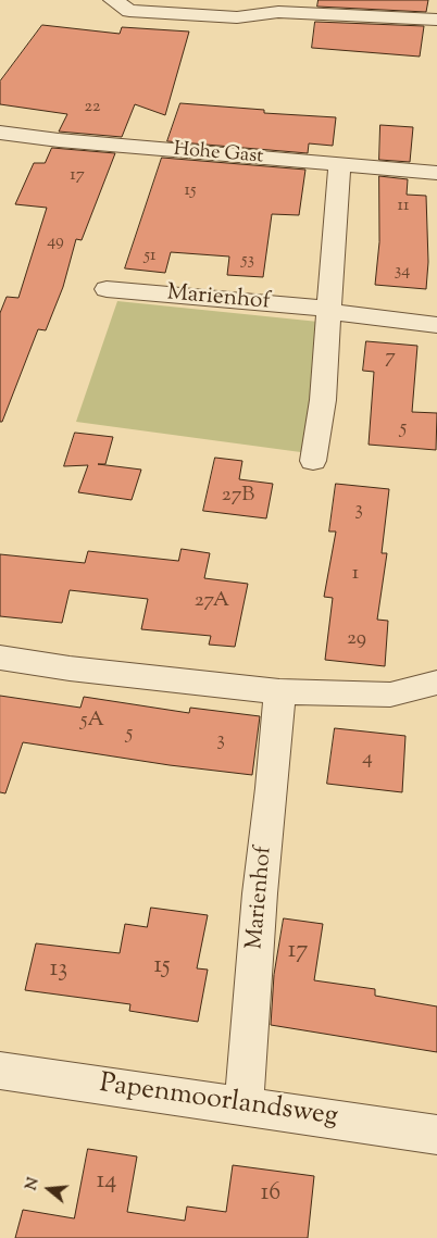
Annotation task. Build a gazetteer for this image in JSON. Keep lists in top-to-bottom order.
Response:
{
  "streets": {
    "street": ["Hohe Gast", "Marienhof", "Papenmoorlandsweg"]
  },
  "crossings": [
    ["Marienhof", "Papenmoorlandsweg"]
  ],
  "house_numbers": [
    "22",
    "17",
    "15",
    "11",
    "49",
    "51",
    "53",
    "34",
    "7",
    "5",
    "27B",
    "3",
    "1",
    "27A",
    "29",
    "5A",
    "5",
    "3",
    "4",
    "17",
    "15",
    "13",
    "14",
    "16"
  ],
  "north": "left"
}
